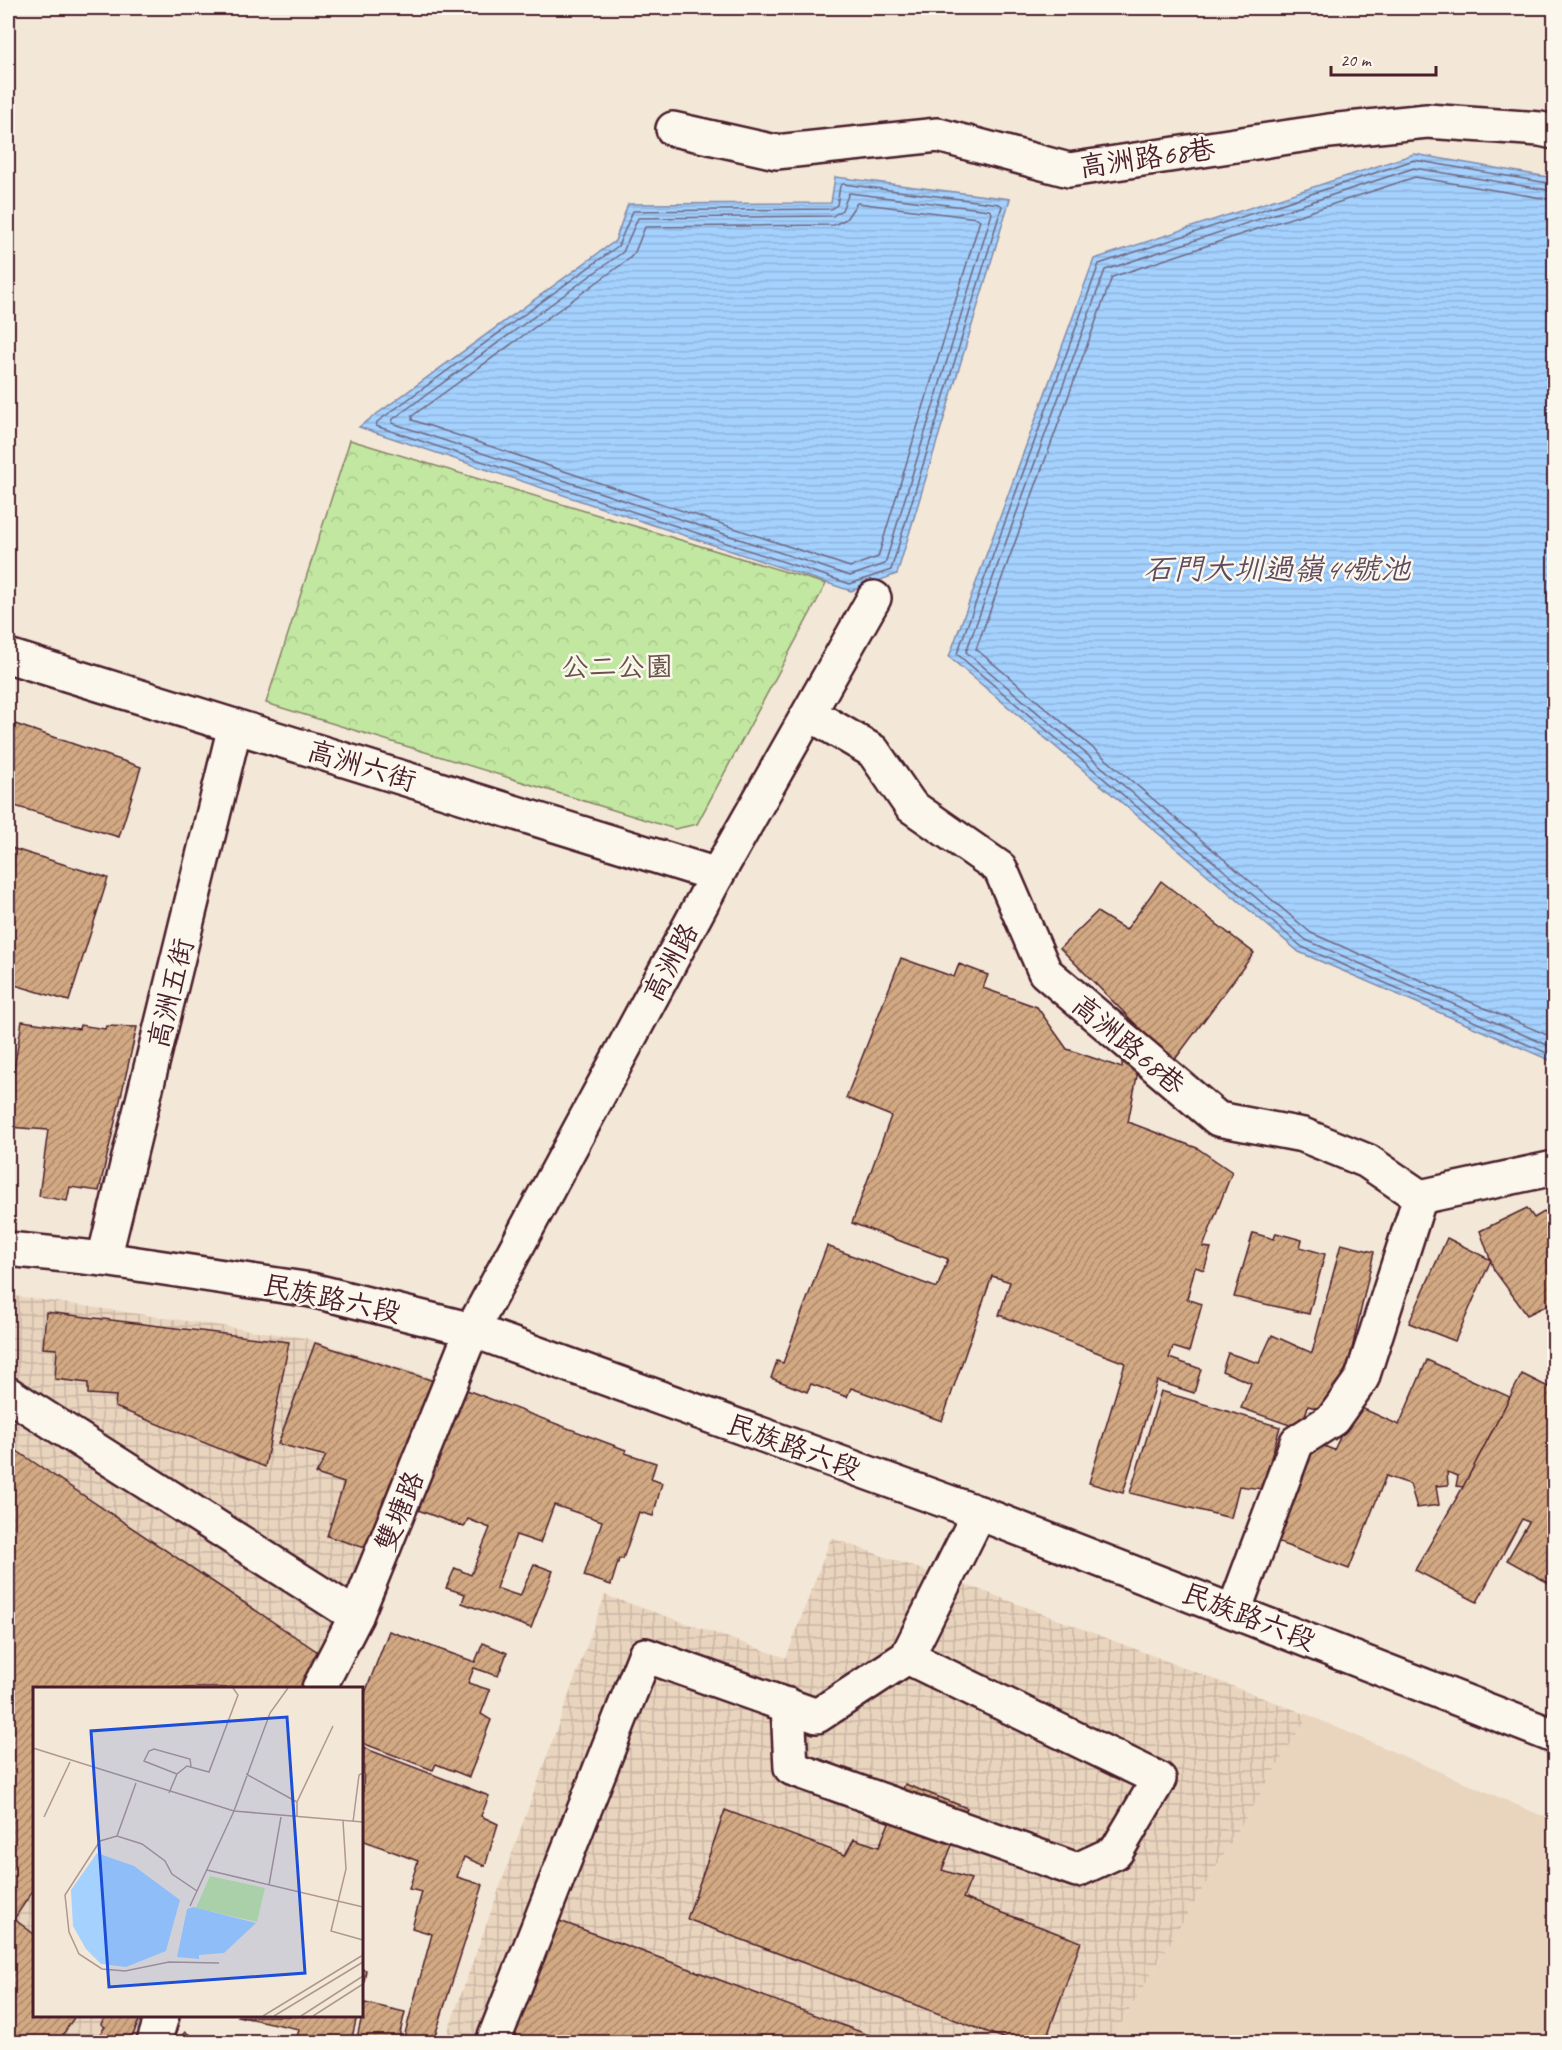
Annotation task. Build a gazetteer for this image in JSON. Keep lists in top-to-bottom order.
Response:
{
  "streets": {
    "street": [
      "高洲路68巷",
      "高洲六街",
      "高洲路",
      "高洲五街",
      "民族路六段",
      "雙塘路"
    ]
  },
  "crossings": [
    ["高洲路68巷", "高洲路"],
    ["高洲六街", "高洲路"],
    ["高洲六街", "高洲五街"],
    ["高洲路", "民族路六段"],
    ["高洲路", "雙塘路"],
    ["高洲五街", "民族路六段"],
    ["民族路六段", "雙塘路"]
  ],
  "water": ["石門大圳過嶺44號池"],
  "parks": ["公二公園"],
  "scale_bar": "20 m"
}
